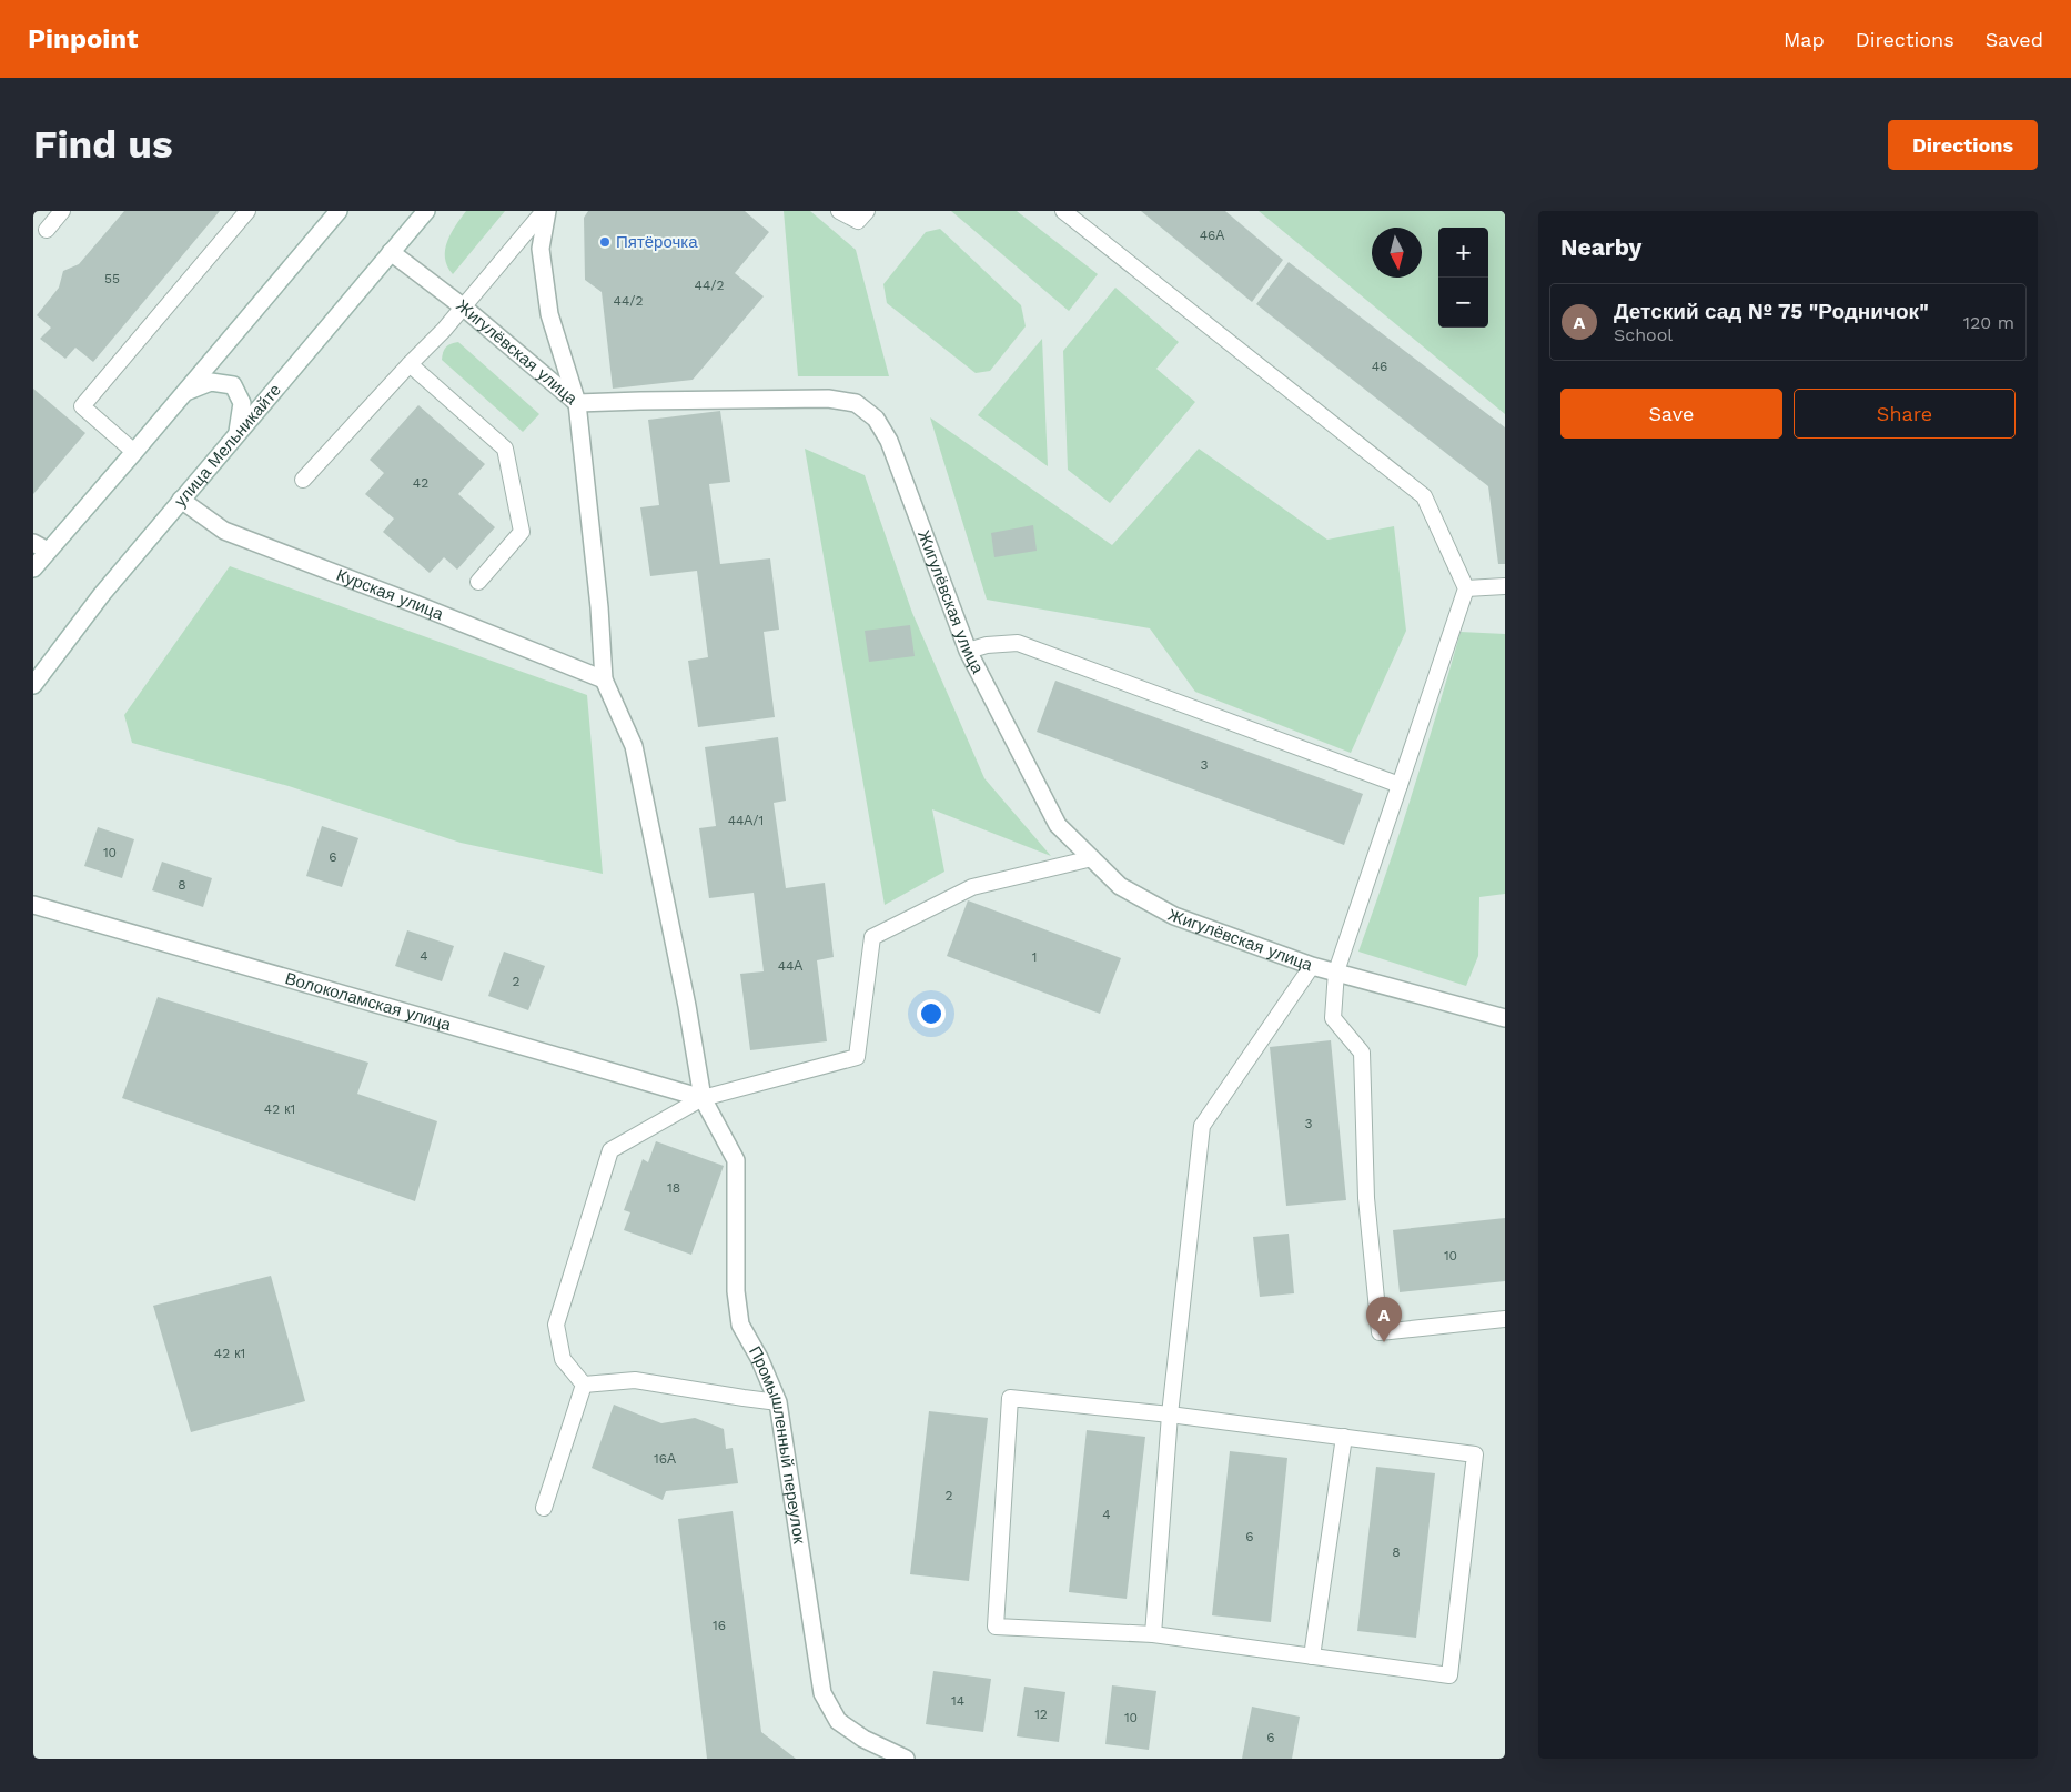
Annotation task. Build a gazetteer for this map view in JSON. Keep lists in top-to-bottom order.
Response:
{
  "streets": {
    "street": [
      "Жигулёвская улица",
      "улица Мельникайте",
      "Курская улица",
      "Волоколамская улица",
      "Промышленный переулок"
    ]
  },
  "crossings": [
    ["Жигулёвская улица", "улица Мельникайте"],
    ["улица Мельникайте", "Курская улица"],
    ["Курская улица", "Промышленный переулок"],
    ["Волоколамская улица", "Промышленный переулок"]
  ],
  "places": ["Пятёрочка"],
  "house_numbers": [
    "46А",
    "55",
    "44/2",
    "44/2",
    "46",
    "42",
    "3",
    "44А/1",
    "10",
    "6",
    "8",
    "4",
    "1",
    "44А",
    "2",
    "42 к1",
    "3",
    "18",
    "10",
    "42 к1",
    "16А",
    "2",
    "4",
    "6",
    "8",
    "16",
    "14",
    "12",
    "10",
    "6"
  ],
  "north": "bottom",
  "page": {
    "header": "Pinpoint",
    "nav": ["Map", "Directions", "Saved"],
    "buttons": [
      "Directions",
      ["Save", "Share"]
    ],
    "title": "Find us",
    "heading": "Nearby",
    "map_buttons": ["+", "−"],
    "list": [
      {
        "mark": "A",
        "name": "Детский сад № 75 \"Родничок\"",
        "note": "School",
        "value": "120 m"
      }
    ],
    "pins": "A"
  }
}
